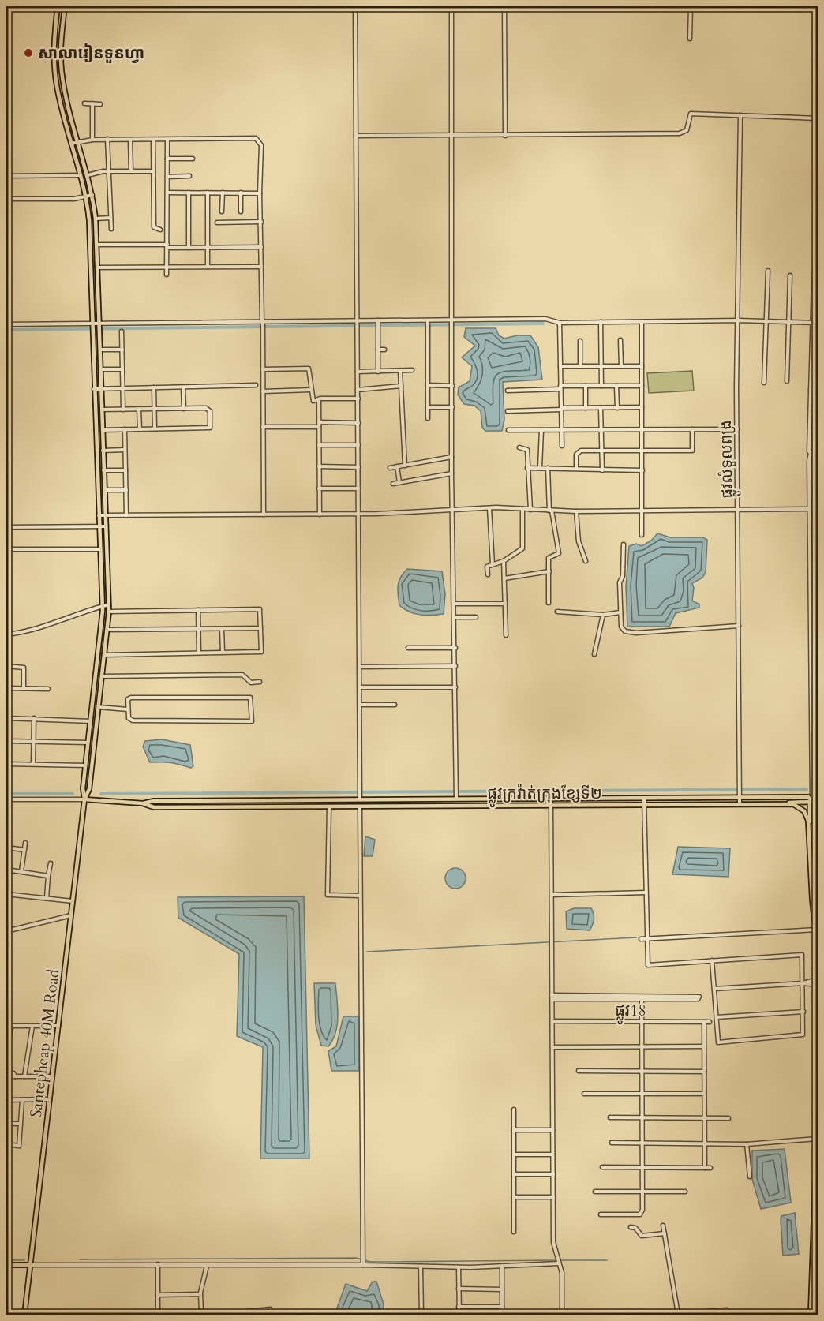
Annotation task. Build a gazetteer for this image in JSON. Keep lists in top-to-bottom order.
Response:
{
  "streets": {
    "main road": ["ផ្លូវក្រវ៉ាត់ក្រុងខ្សែទី២", "Santepheap 40M Road"],
    "street": ["ផ្លូវលំទួលពង្រ", "ផ្លូវ18"]
  },
  "crossings": [
    ["ផ្លូវលំទួលពង្រ", "ផ្លូវក្រវ៉ាត់ក្រុងខ្សែទី២"],
    ["ផ្លូវក្រវ៉ាត់ក្រុងខ្សែទី២", "Santepheap 40M Road"]
  ],
  "places": ["សាលារៀនទួនហ្វា"]
}
